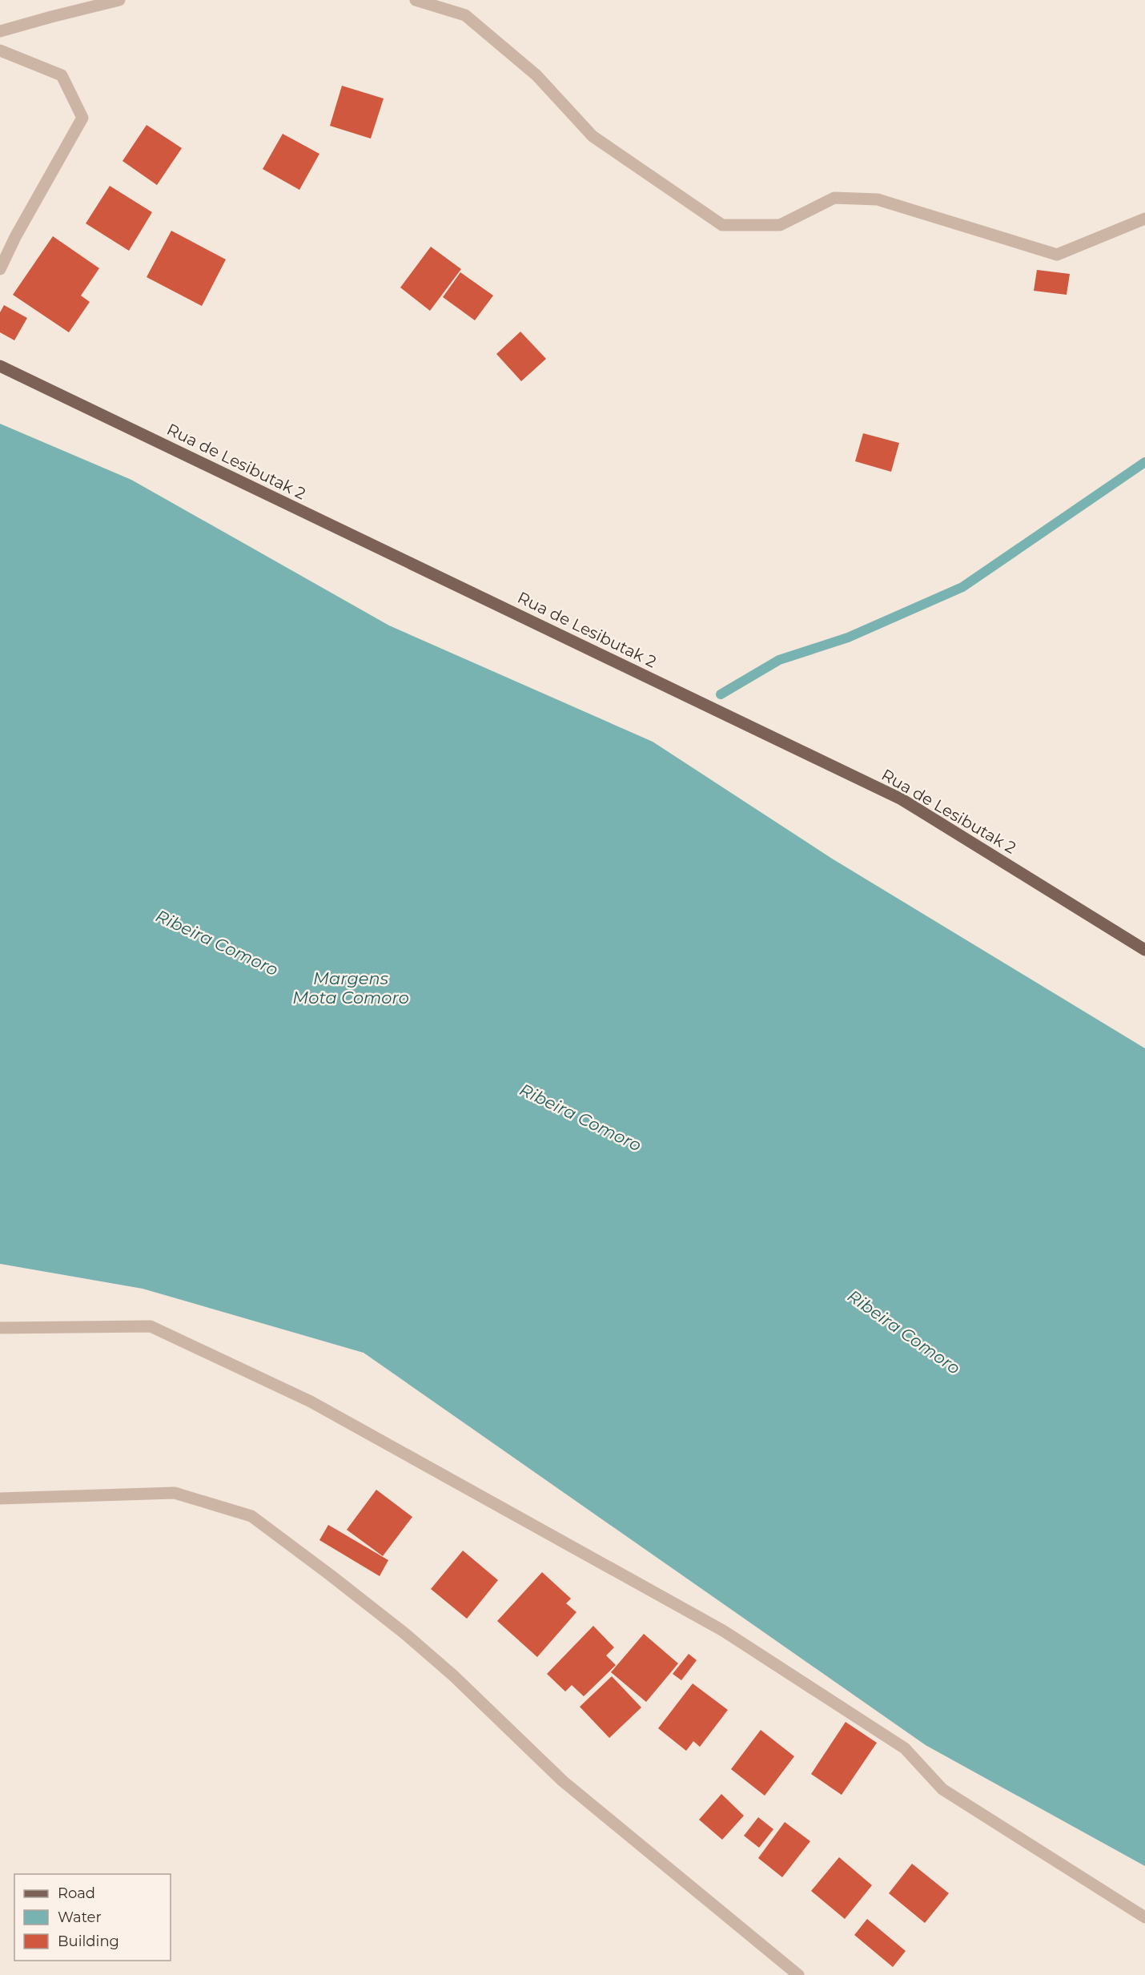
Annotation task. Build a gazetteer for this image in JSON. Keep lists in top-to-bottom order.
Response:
{
  "streets": {
    "main road": ["Rua de Lesibutak 2"]
  },
  "water": ["Ribeira Comoro", "Margens Mota Comoro"],
  "legend": ["Road", "Water", "Building"]
}
